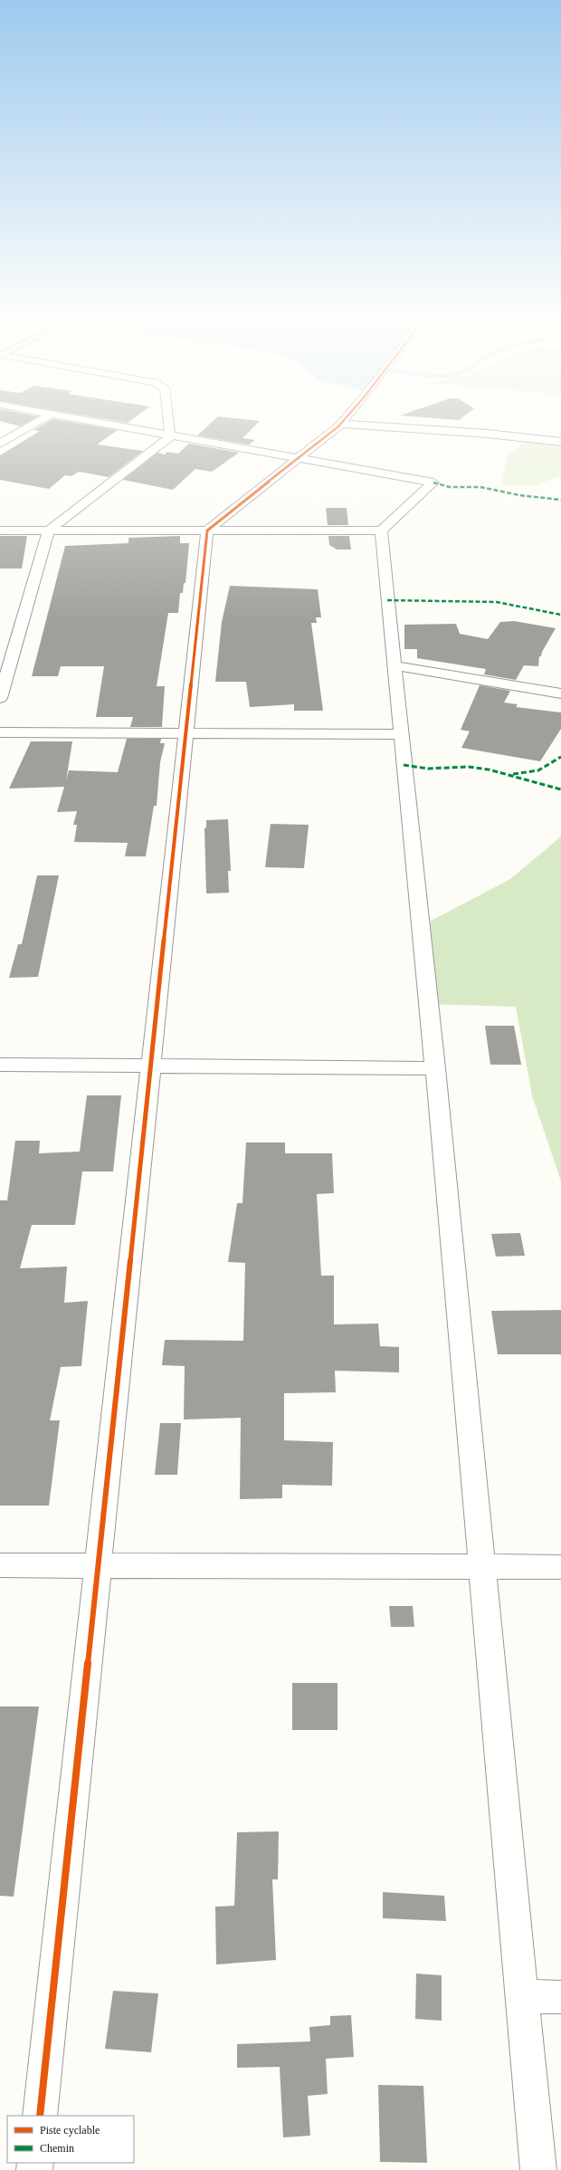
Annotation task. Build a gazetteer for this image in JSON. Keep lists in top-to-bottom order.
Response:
{
  "legend": ["Piste cyclable", "Chemin"]
}
